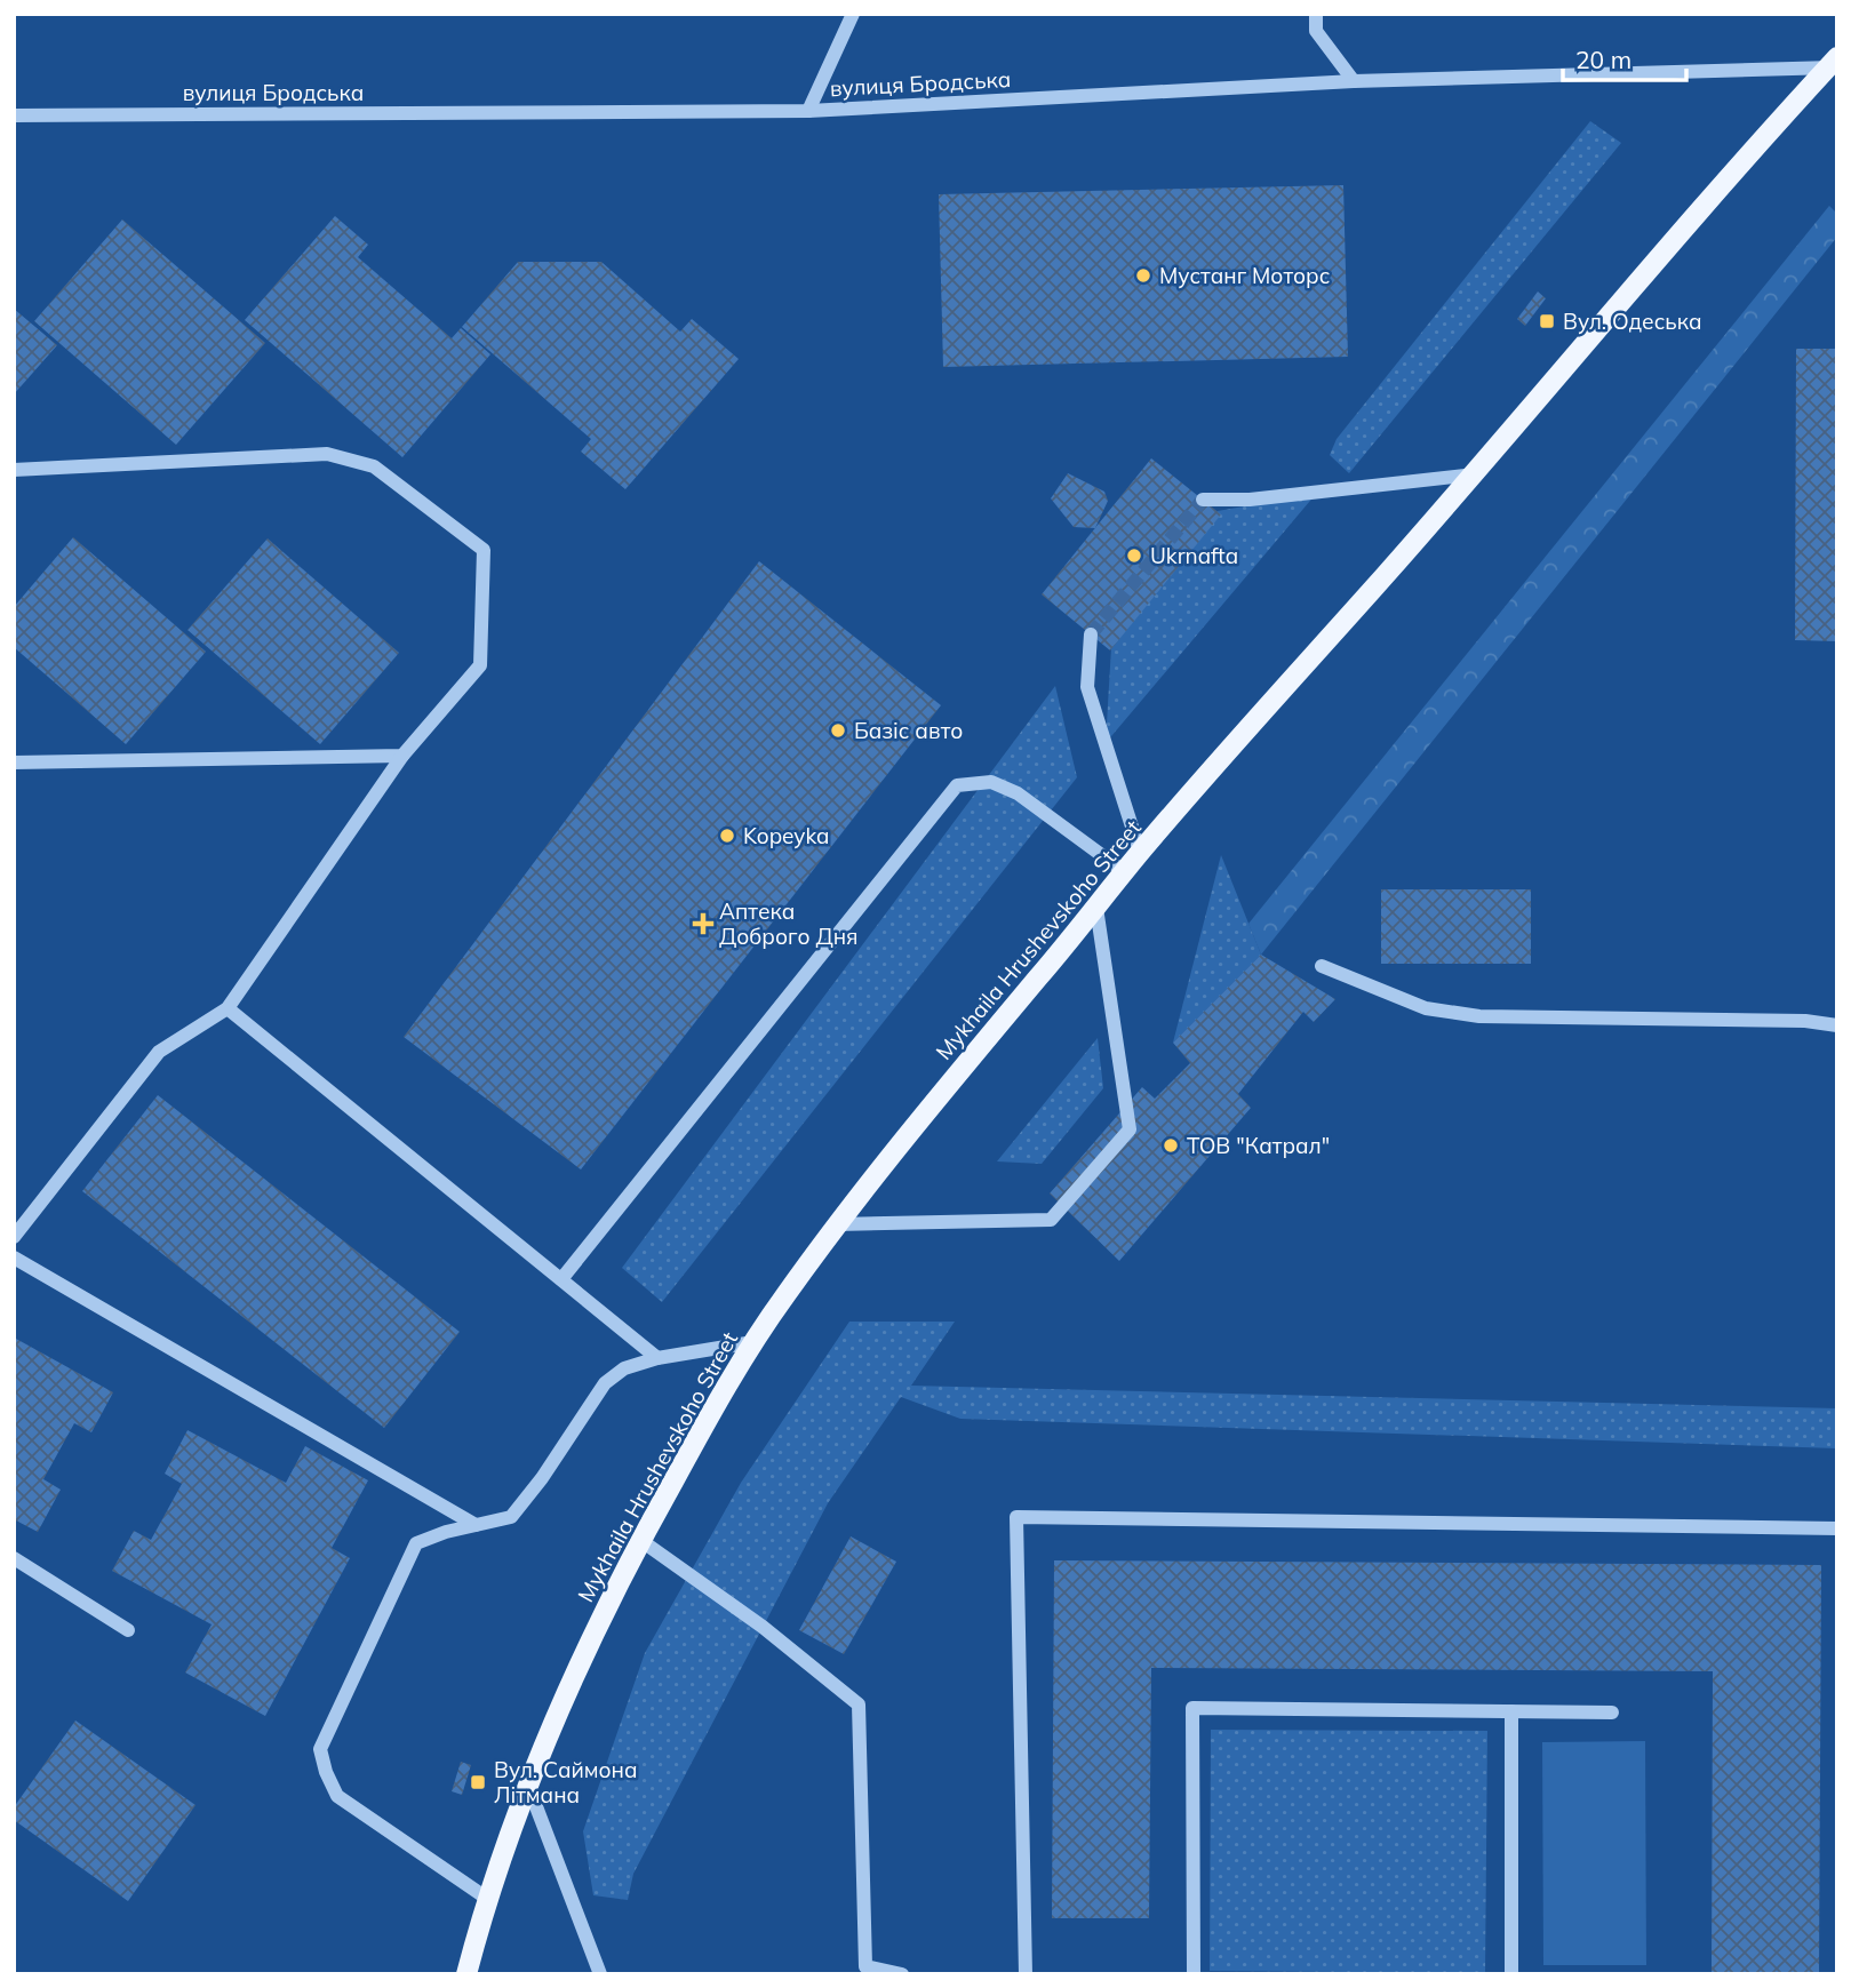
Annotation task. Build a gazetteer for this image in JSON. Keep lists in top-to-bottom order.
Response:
{
  "streets": {
    "main road": ["Mykhaila Hrushevskoho Street"],
    "street": ["вулиця Бродська"]
  },
  "crossings": [
    ["вулиця Бродська", "Mykhaila Hrushevskoho Street"]
  ],
  "places": {
    "other": [
      "Мустанг Моторс",
      "Ukrnafta",
      "Базіс авто",
      "Kopeyka",
      "ТОВ \"Катрал\""
    ],
    "transit": ["Вул. Одеська", "Вул. Саймона Літмана"],
    "health": ["Аптека Доброго Дня"]
  },
  "scale_bar": "20 m"
}
